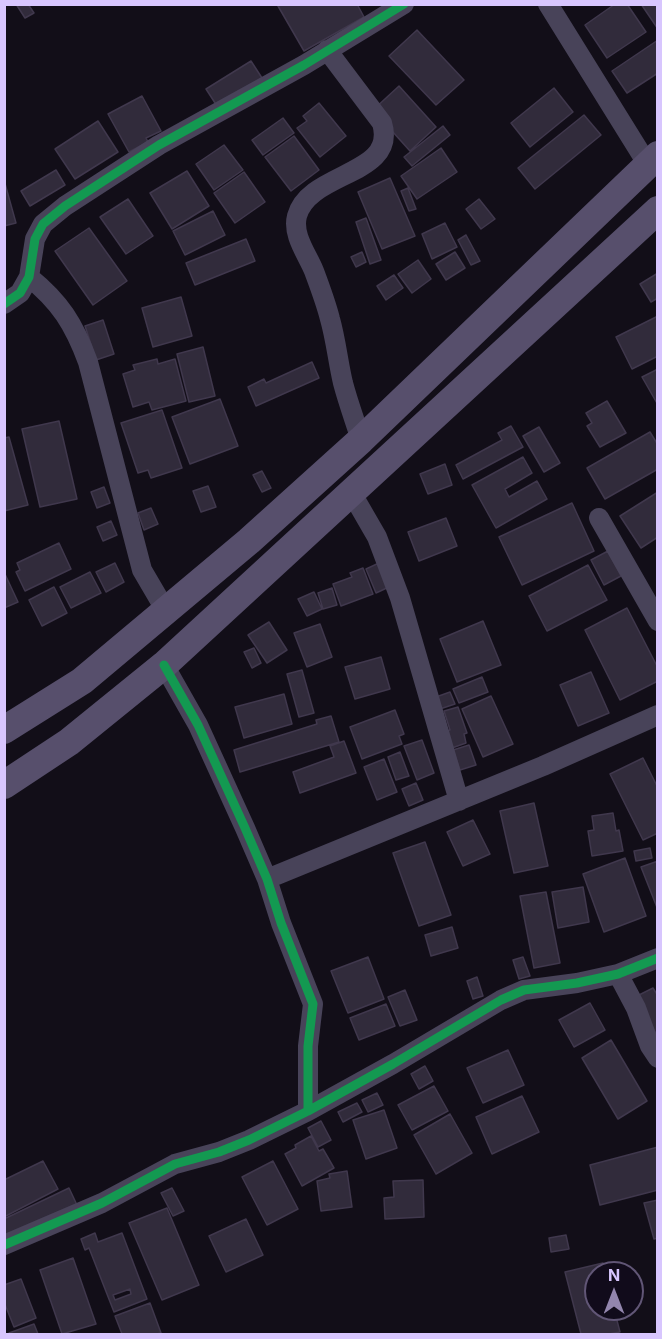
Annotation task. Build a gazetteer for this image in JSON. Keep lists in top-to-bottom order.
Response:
{
  "north": "top"
}
